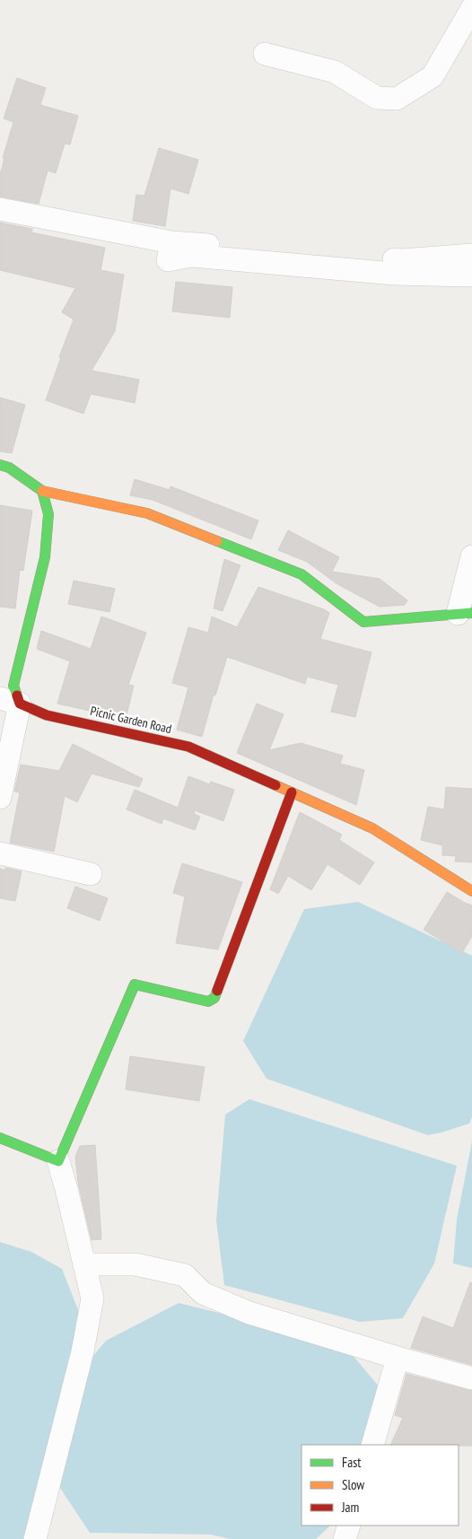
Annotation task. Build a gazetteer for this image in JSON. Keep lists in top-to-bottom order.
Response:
{
  "streets": {
    "street": ["Picnic Garden Road"]
  },
  "legend": ["Fast", "Slow", "Jam"]
}
